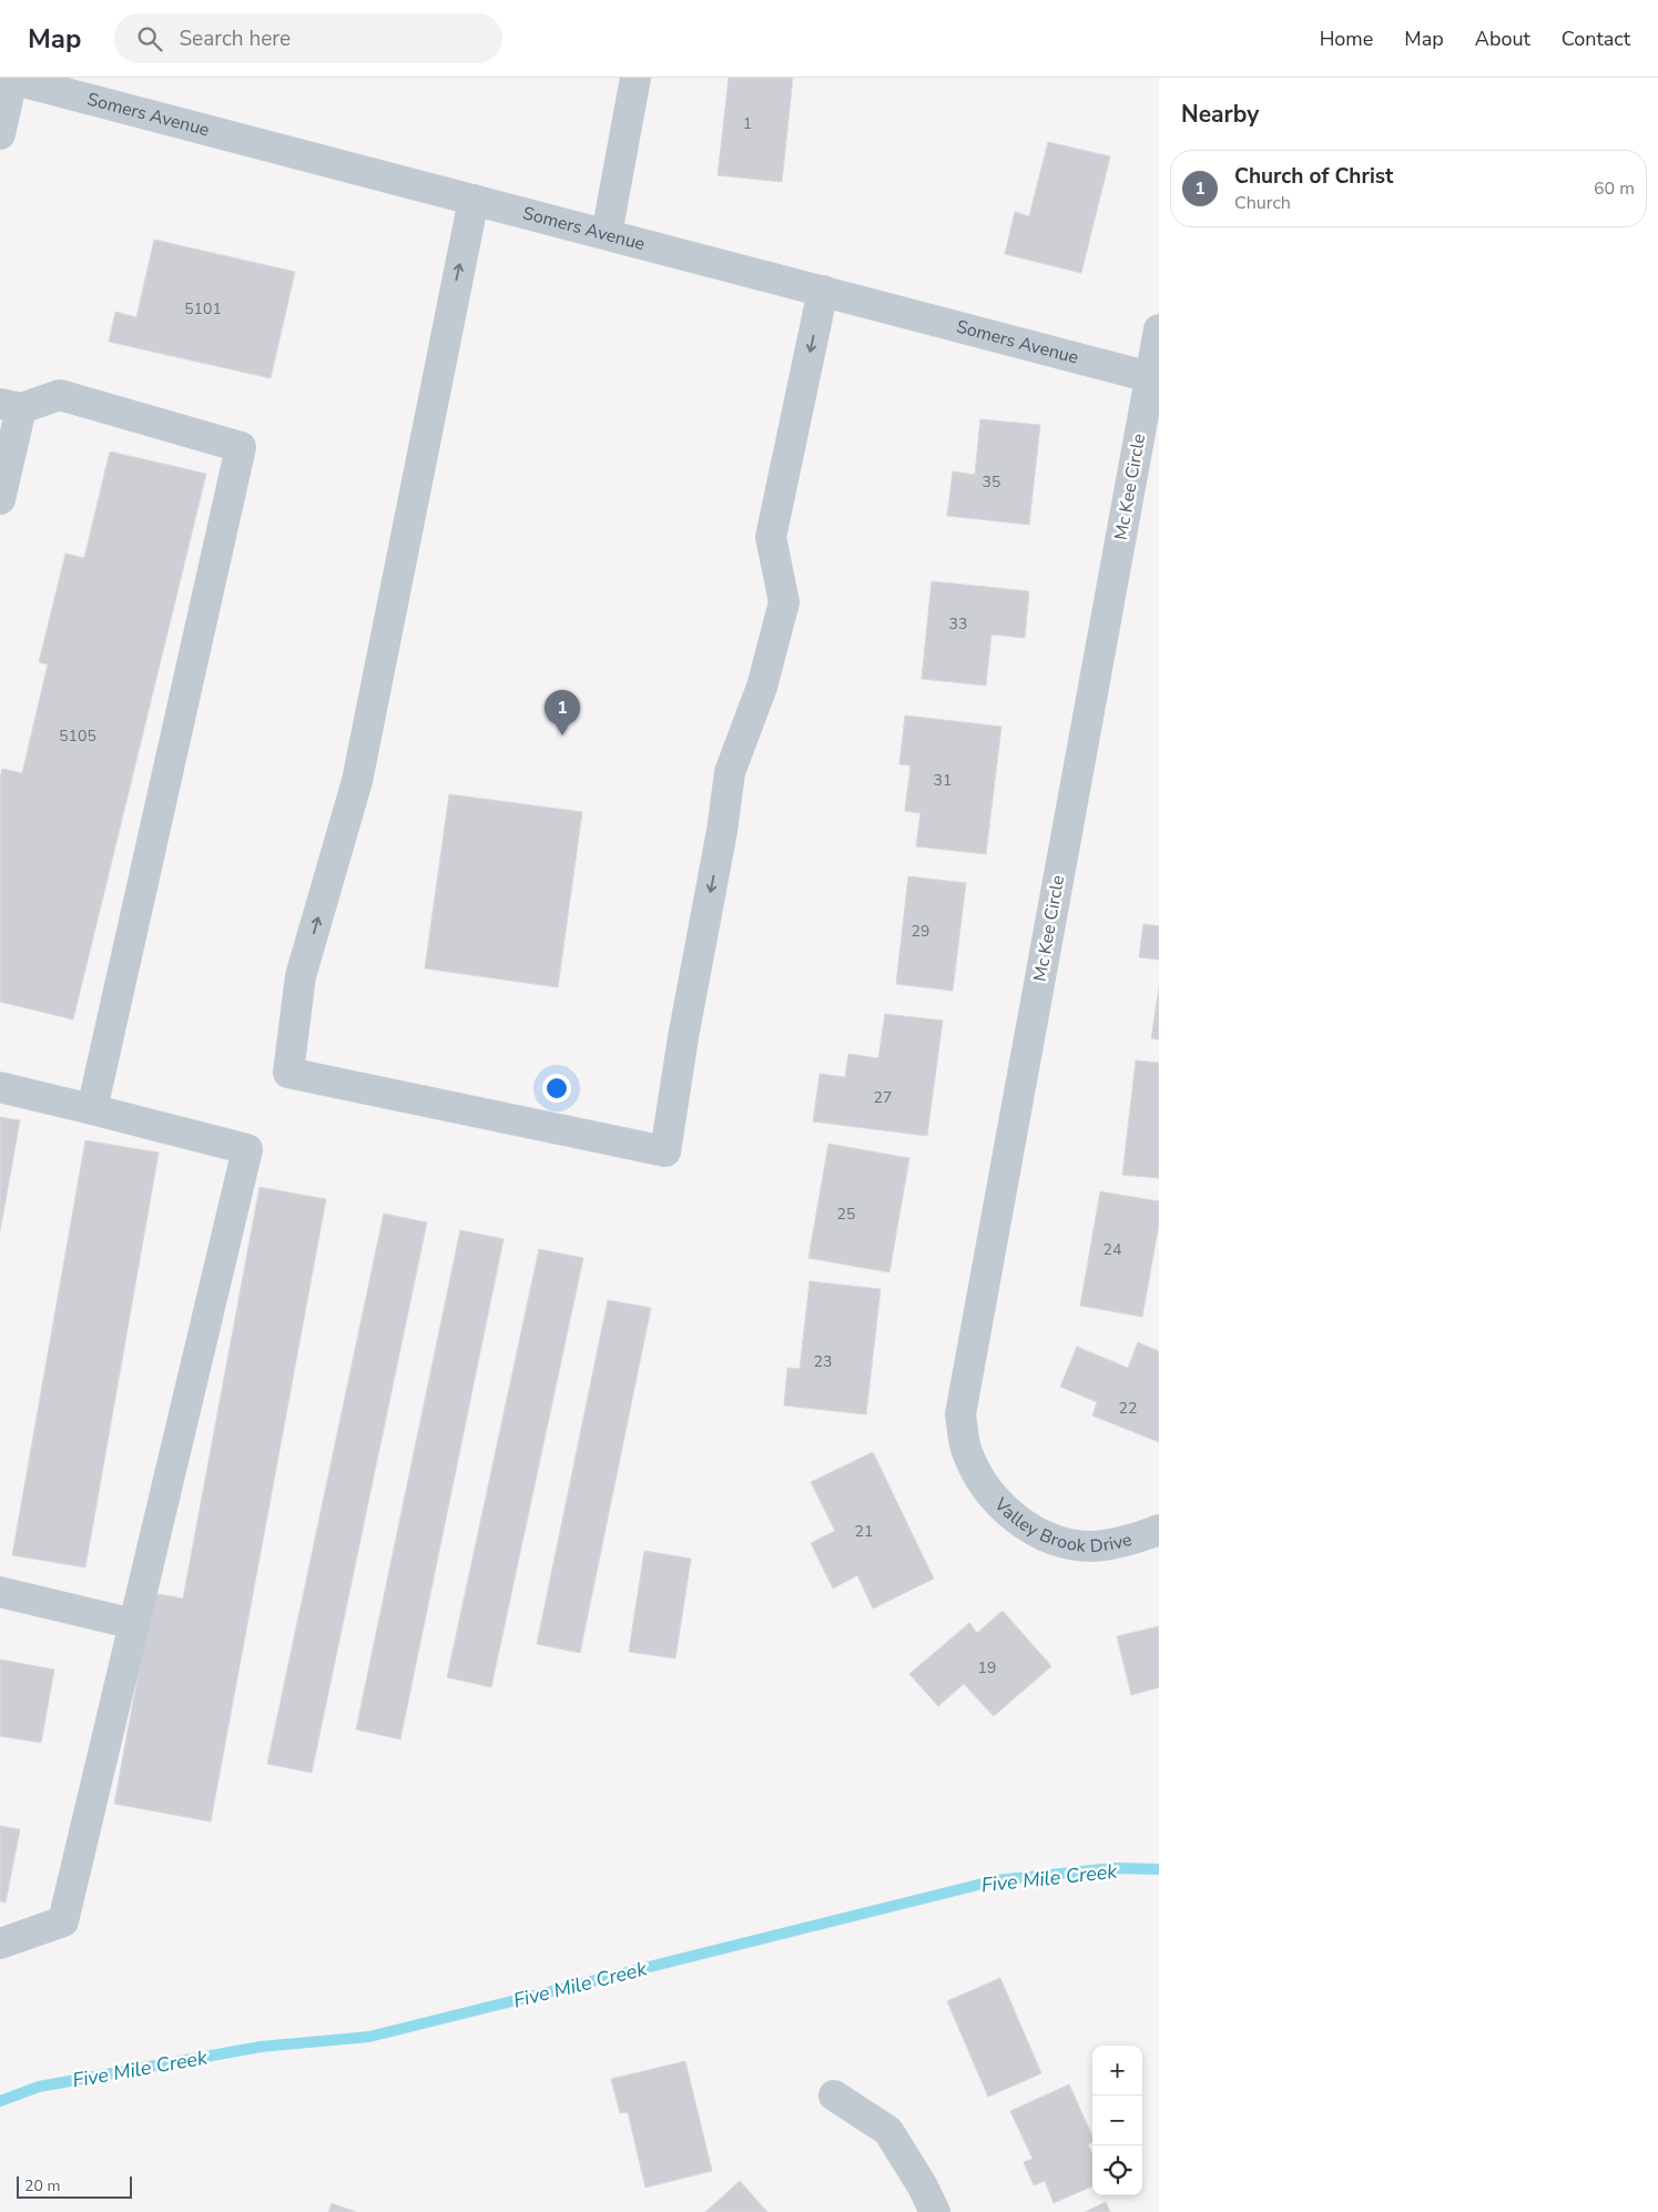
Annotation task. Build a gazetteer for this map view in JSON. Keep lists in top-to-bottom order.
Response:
{
  "streets": {
    "street": ["Somers Avenue", "Mc Kee Circle", "Valley Brook Drive"]
  },
  "crossings": [
    ["Somers Avenue", "Mc Kee Circle"],
    ["Mc Kee Circle", "Valley Brook Drive"]
  ],
  "water": ["Five Mile Creek"],
  "house_numbers": [
    "1",
    "5101",
    "35",
    "33",
    "5105",
    "31",
    "29",
    "27",
    "25",
    "24",
    "23",
    "22",
    "21",
    "19"
  ],
  "scale_bar": "20 m",
  "page": {
    "header": "Map",
    "search": "Search here",
    "nav": [
      "Home",
      "Map",
      "About",
      "Contact"
    ],
    "heading": "Nearby",
    "list": [
      {
        "mark": "1",
        "name": "Church of Christ",
        "note": "Church",
        "value": "60 m"
      }
    ],
    "pins": "1",
    "map_buttons": ["+", "−"],
    "scale": "20 m"
  }
}
